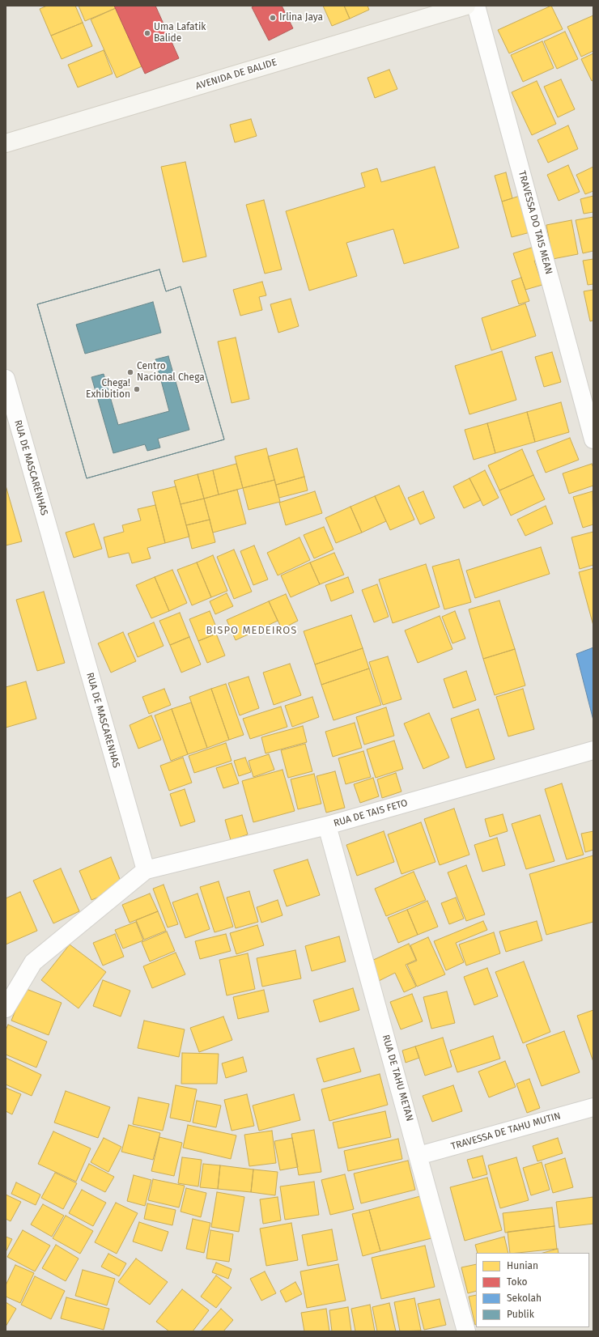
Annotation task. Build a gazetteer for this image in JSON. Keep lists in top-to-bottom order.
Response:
{
  "streets": {
    "main road": ["AVENIDA DE BALIDE"],
    "street": [
      "TRAVESSA DO TAIS MEAN",
      "RUA DE MASCARENHAS",
      "RUA DE TAIS FETO",
      "RUA DE TAHU METAN",
      "TRAVESSA DE TAHU MUTIN"
    ]
  },
  "crossings": [
    ["RUA DE MASCARENHAS", "RUA DE TAIS FETO"],
    ["RUA DE TAIS FETO", "RUA DE TAHU METAN"],
    ["RUA DE TAHU METAN", "TRAVESSA DE TAHU MUTIN"]
  ],
  "districts": ["BISPO MEDEIROS"],
  "places": [
    "Irlina Jaya",
    "Uma Lafatik Balide",
    "Centro Nacional Chega",
    "Chega! Exhibition"
  ],
  "legend": [
    "Hunian",
    "Toko",
    "Sekolah",
    "Publik"
  ]
}
